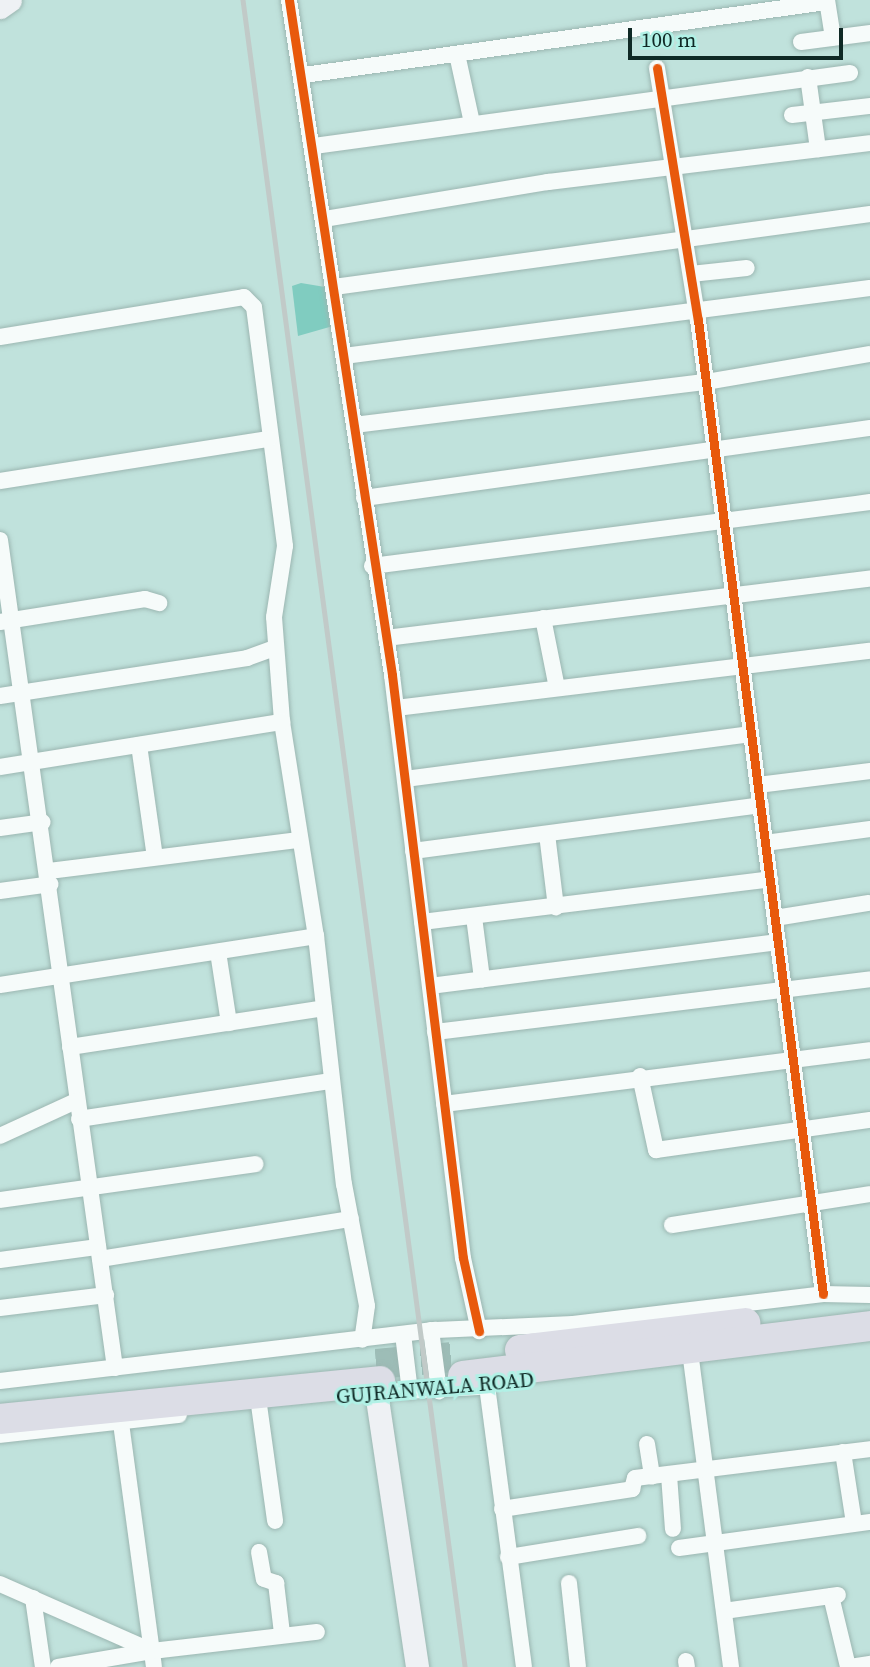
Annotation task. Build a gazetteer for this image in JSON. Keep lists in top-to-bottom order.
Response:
{
  "streets": {
    "highway": ["GUJRANWALA ROAD"]
  },
  "scale_bar": "100 m"
}
